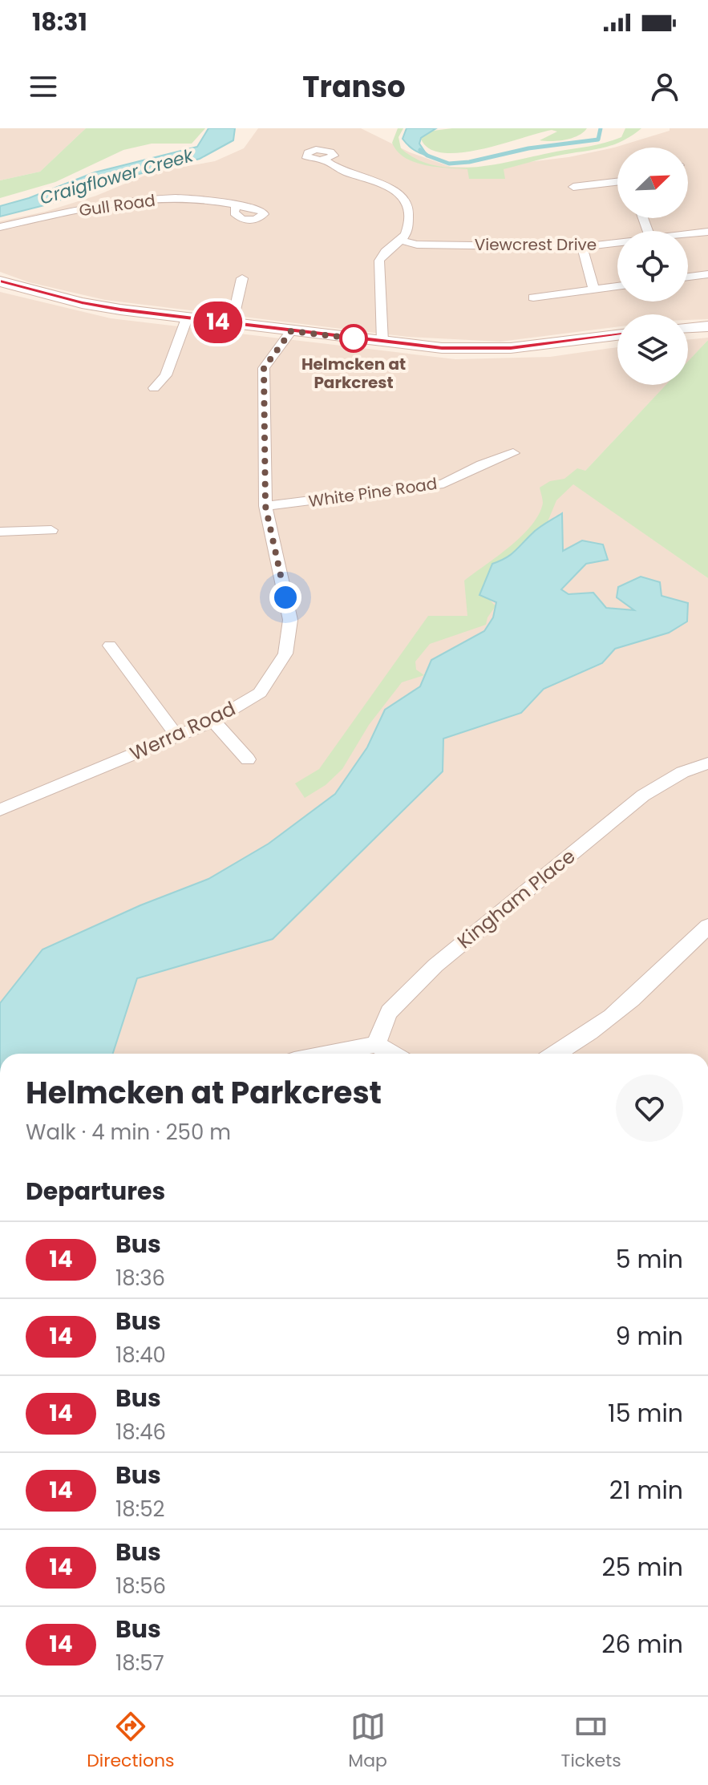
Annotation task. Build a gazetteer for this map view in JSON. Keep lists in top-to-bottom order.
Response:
{
  "streets": {
    "street": [
      "Gull Road",
      "Viewcrest Drive",
      "White Pine Road",
      "Werra Road",
      "Kingham Place"
    ]
  },
  "crossings": [
    ["White Pine Road", "Werra Road"]
  ],
  "water": ["Craigflower Creek"],
  "places": ["Helmcken at Parkcrest"],
  "lines": ["bus line 14"],
  "north": "top right",
  "page": {
    "status": "18:31",
    "header": "Transo",
    "on_map": "14",
    "heading": [
      ["Helmcken at Parkcrest", "Walk · 4 min · 250 m"],
      "Departures"
    ],
    "list": [
      {
        "mark": "14",
        "name": "Bus",
        "note": "18:36",
        "value": "5 min"
      },
      {
        "mark": "14",
        "name": "Bus",
        "note": "18:40",
        "value": "9 min"
      },
      {
        "mark": "14",
        "name": "Bus",
        "note": "18:46",
        "value": "15 min"
      },
      {
        "mark": "14",
        "name": "Bus",
        "note": "18:52",
        "value": "21 min"
      },
      {
        "mark": "14",
        "name": "Bus",
        "note": "18:56",
        "value": "25 min"
      },
      {
        "mark": "14",
        "name": "Bus",
        "note": "18:57",
        "value": "26 min"
      }
    ],
    "tabs": ["Directions", "Map", "Tickets"]
  }
}
